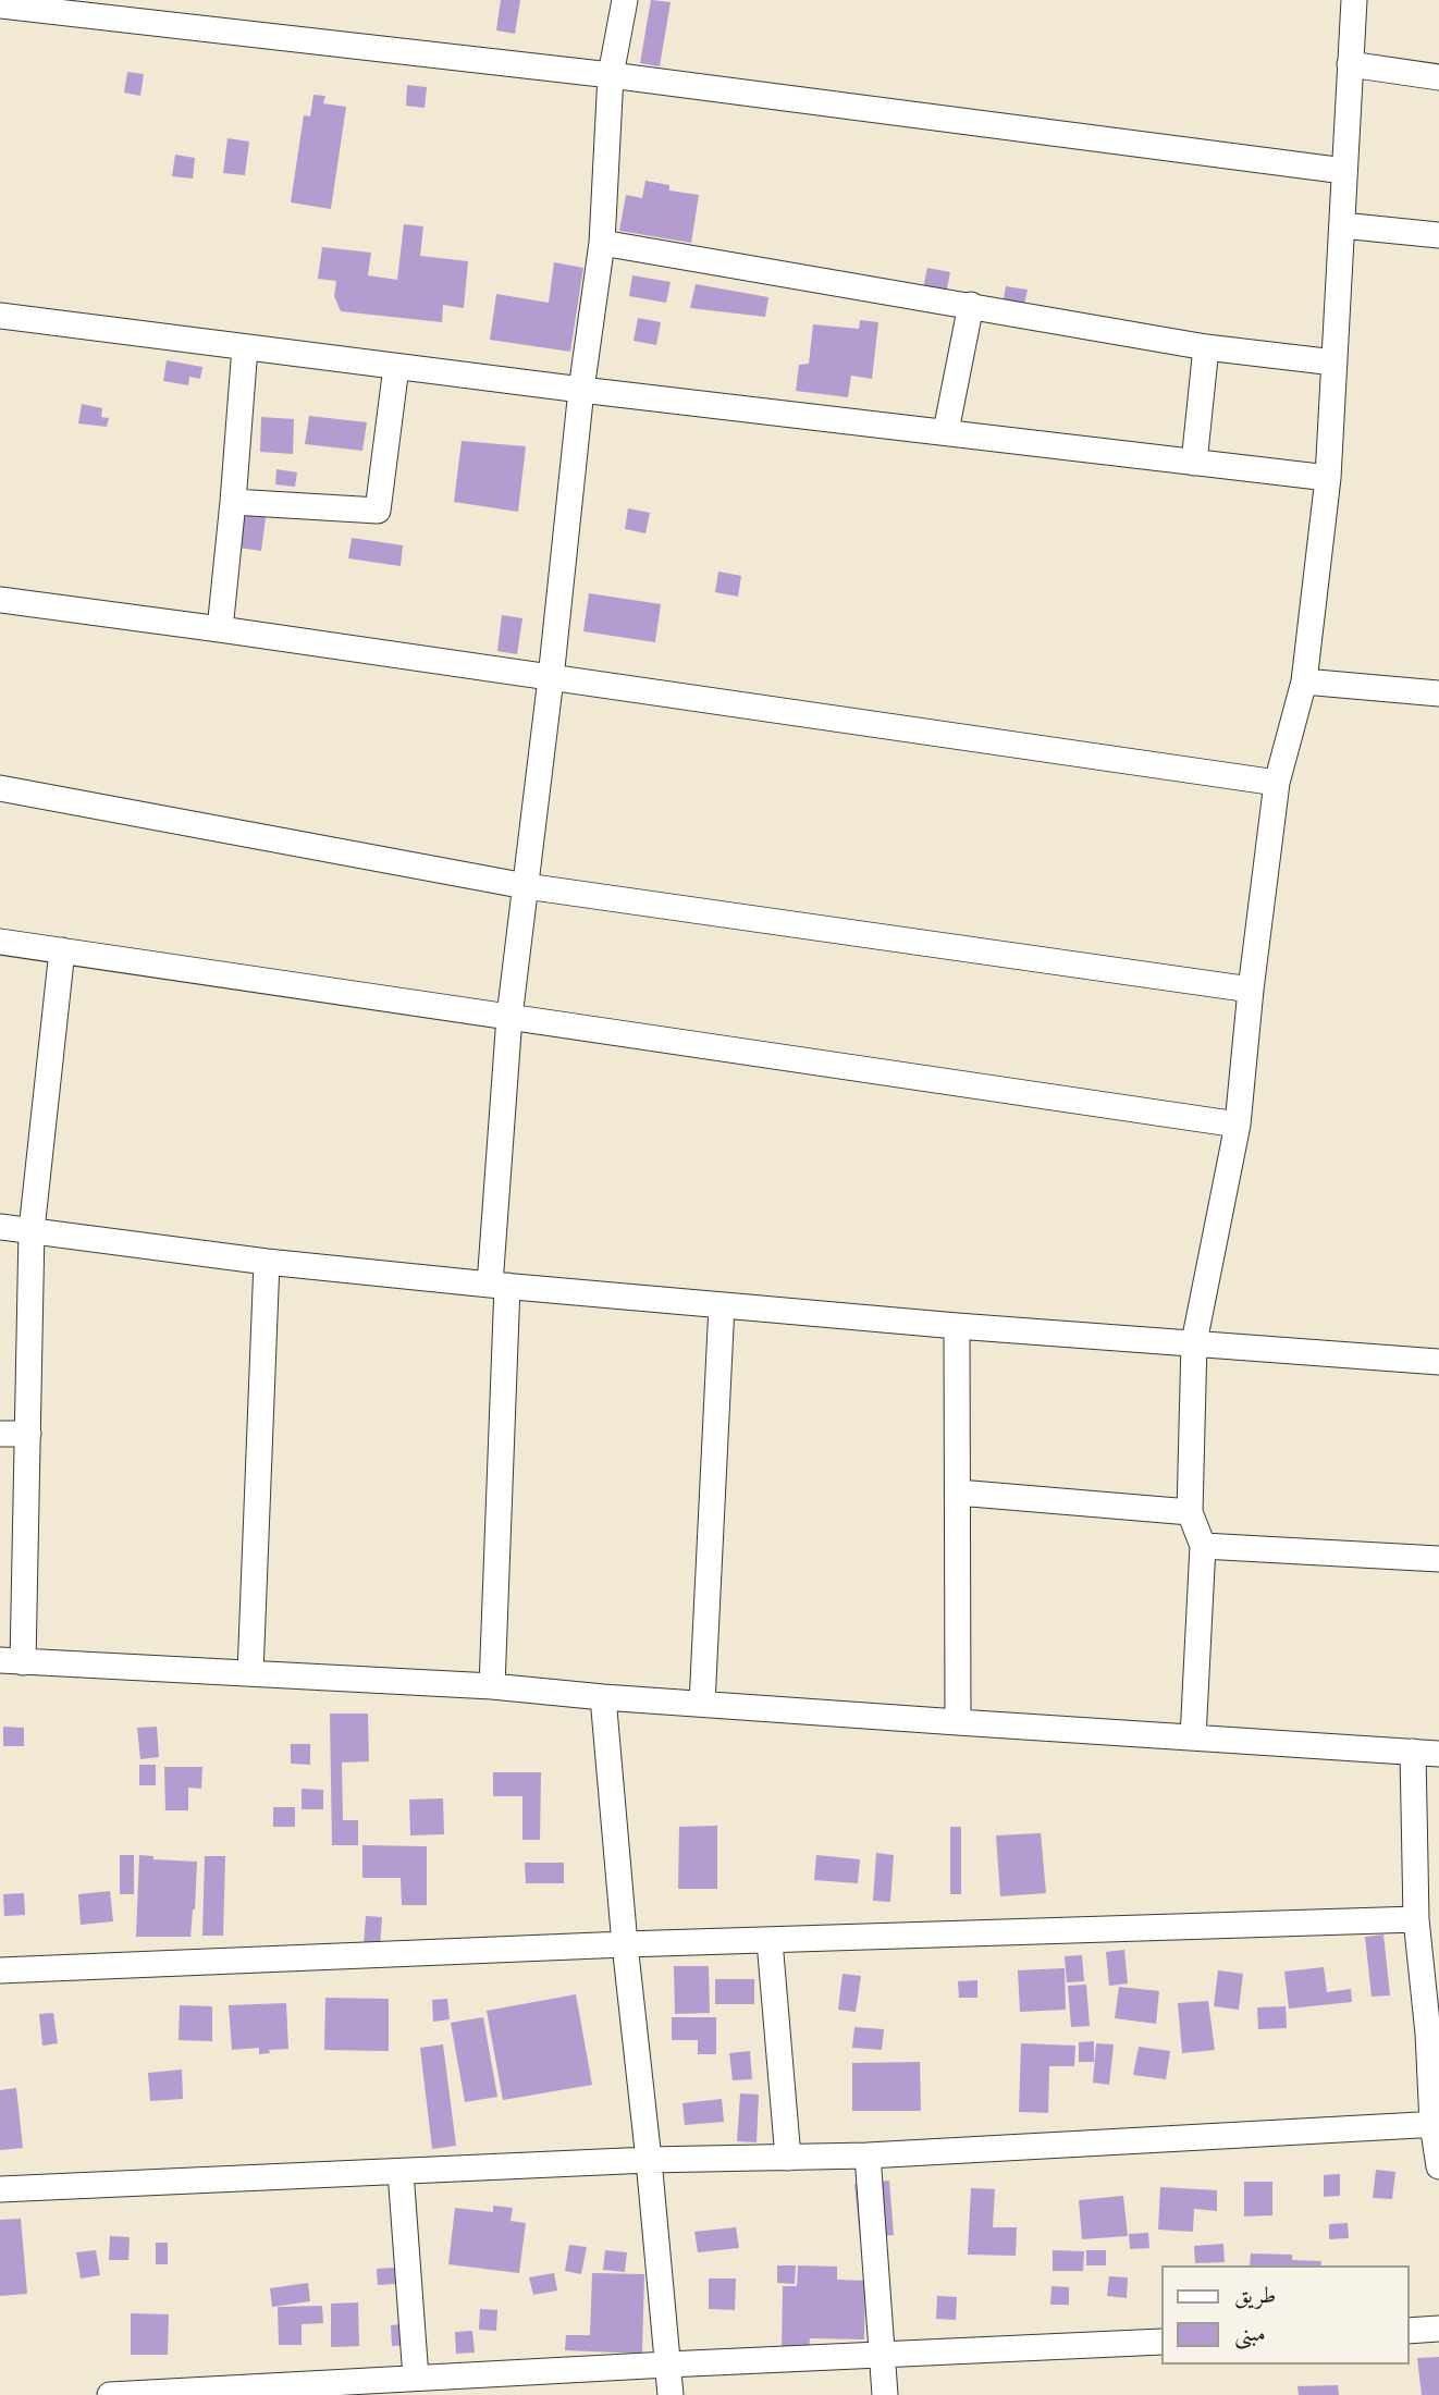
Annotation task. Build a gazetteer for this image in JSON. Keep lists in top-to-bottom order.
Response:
{
  "legend": ["طريق", "مبنى"]
}
